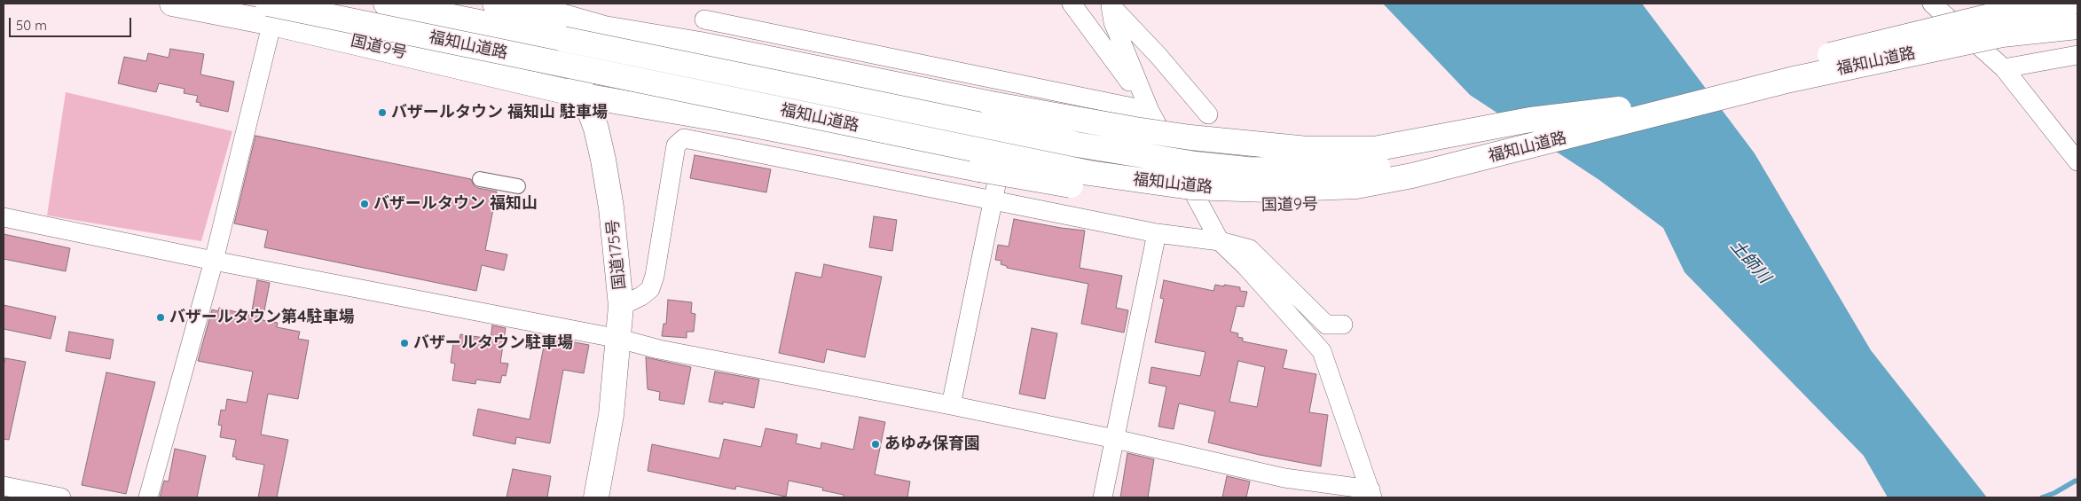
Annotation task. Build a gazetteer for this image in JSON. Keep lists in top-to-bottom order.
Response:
{
  "streets": {
    "highway": ["福知山道路", "国道9号", "国道175号"]
  },
  "crossings": [
    ["福知山道路", "国道9号"],
    ["国道9号", "国道175号"]
  ],
  "water": ["土師川"],
  "places": [
    "バザールタウン 福知山 駐車場",
    "バザールタウン 福知山",
    "バザールタウン第4駐車場",
    "バザールタウン駐車場",
    "あゆみ保育園"
  ],
  "scale_bar": "50 m"
}
